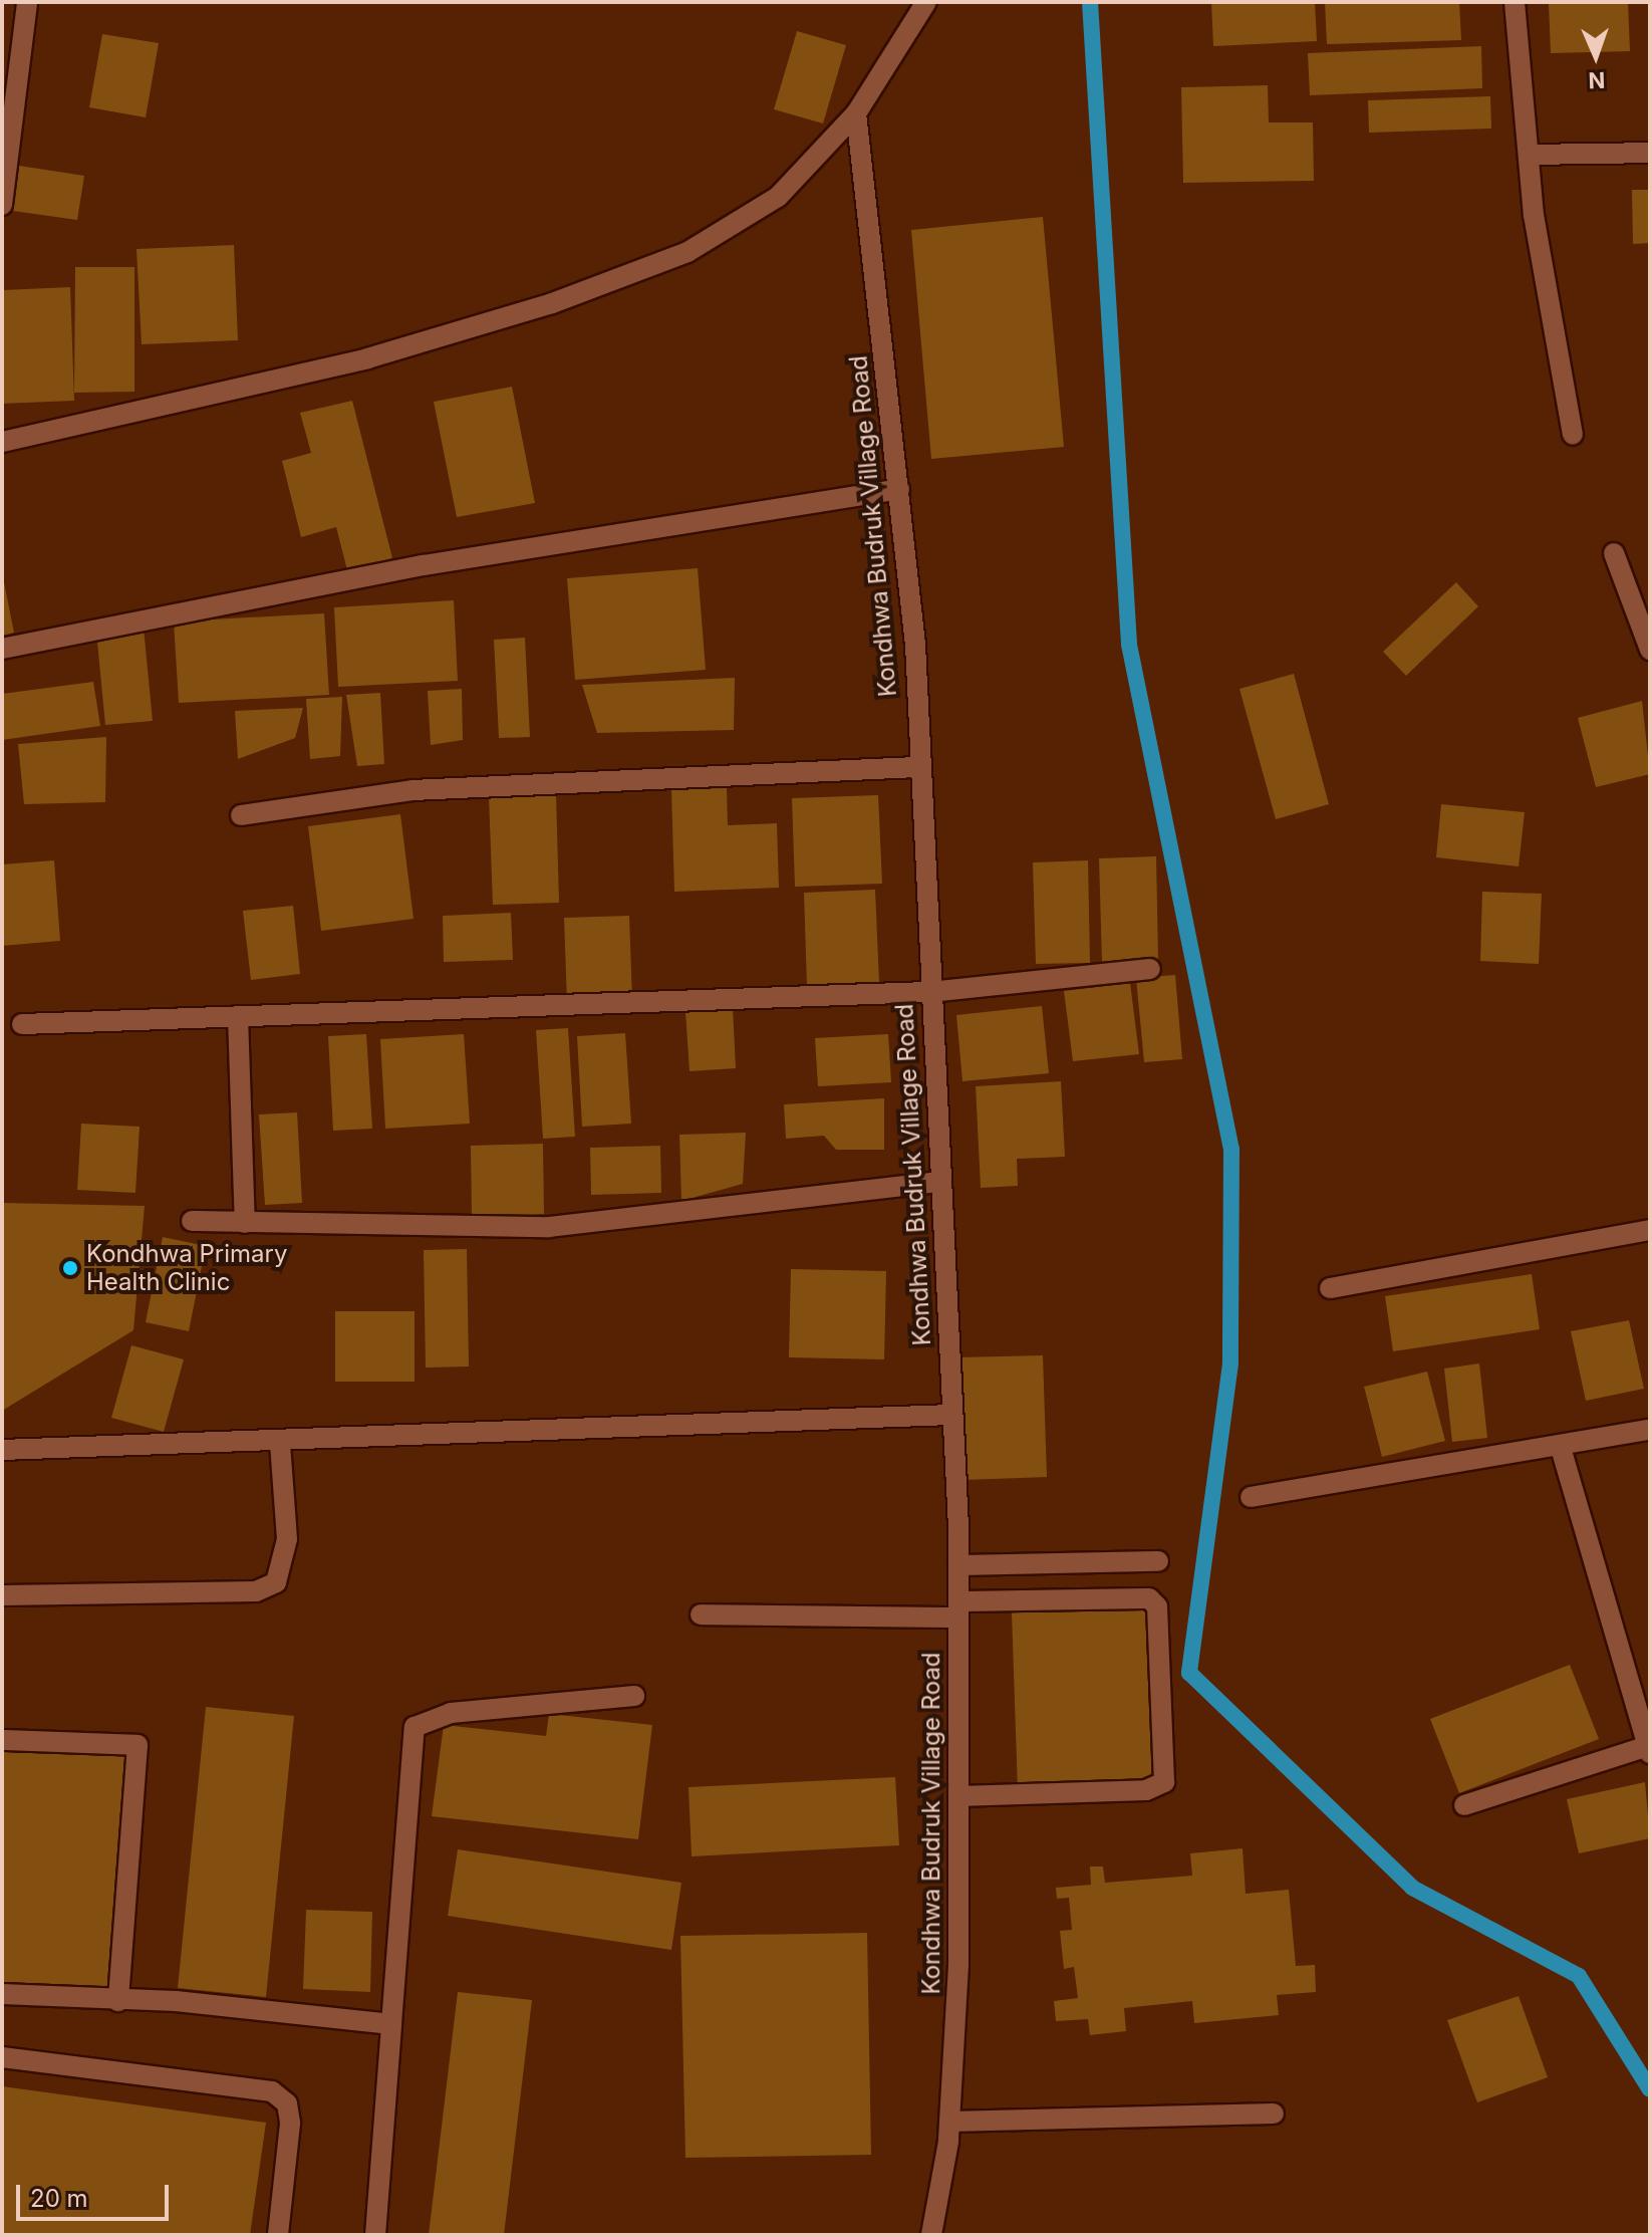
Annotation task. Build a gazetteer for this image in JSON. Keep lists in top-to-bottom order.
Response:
{
  "streets": {
    "street": ["Kondhwa Budruk Village Road"]
  },
  "places": ["Kondhwa Primary Health Clinic"],
  "scale_bar": "20 m",
  "north": "bottom"
}
